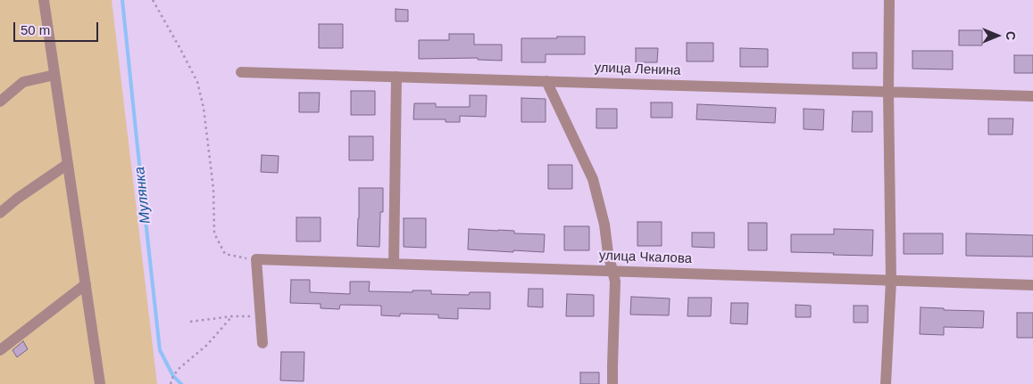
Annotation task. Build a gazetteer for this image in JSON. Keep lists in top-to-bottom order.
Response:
{
  "streets": {
    "street": ["улица Ленина", "улица Чкалова"]
  },
  "water": ["Мулянка"],
  "scale_bar": "50 m",
  "north": "right"
}
